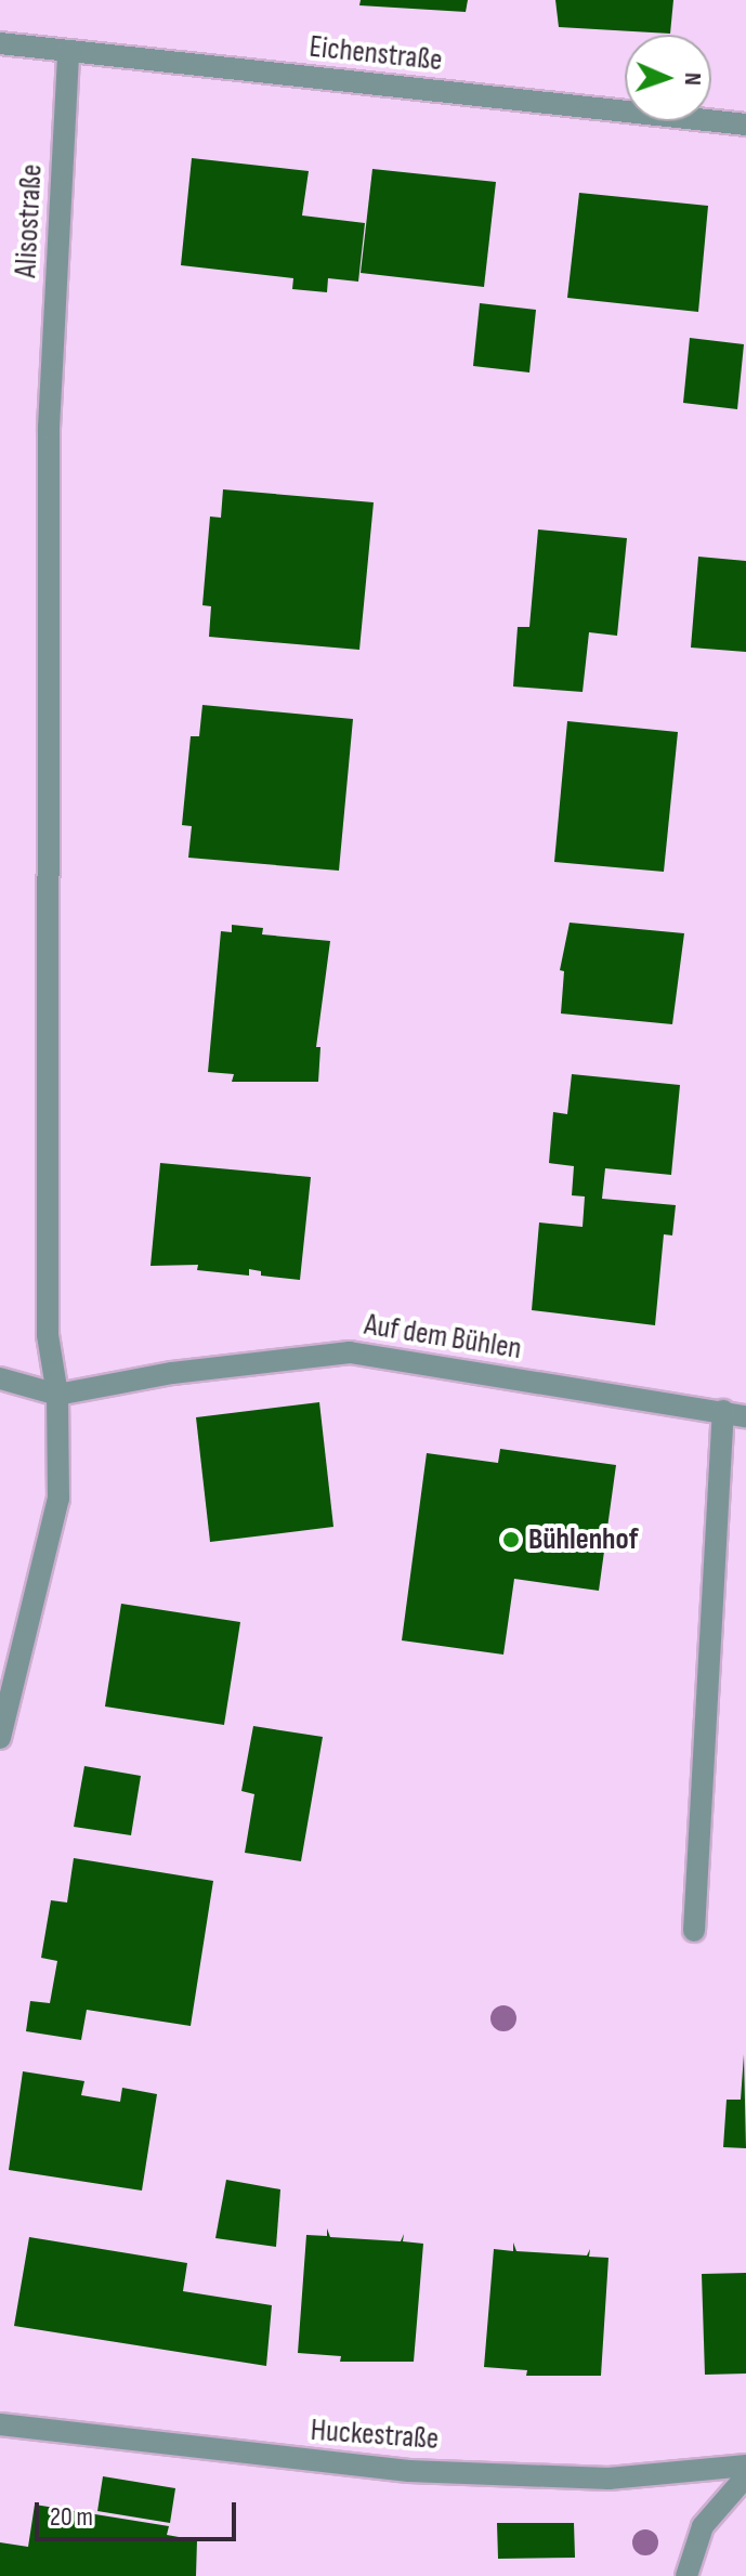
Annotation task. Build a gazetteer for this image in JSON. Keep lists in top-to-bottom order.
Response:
{
  "streets": {
    "street": [
      "Eichenstraße",
      "Alisostraße",
      "Auf dem Bühlen",
      "Huckestraße"
    ]
  },
  "crossings": [
    ["Eichenstraße", "Alisostraße"],
    ["Alisostraße", "Auf dem Bühlen"]
  ],
  "places": ["Bühlenhof"],
  "scale_bar": "20 m",
  "north": "right"
}
